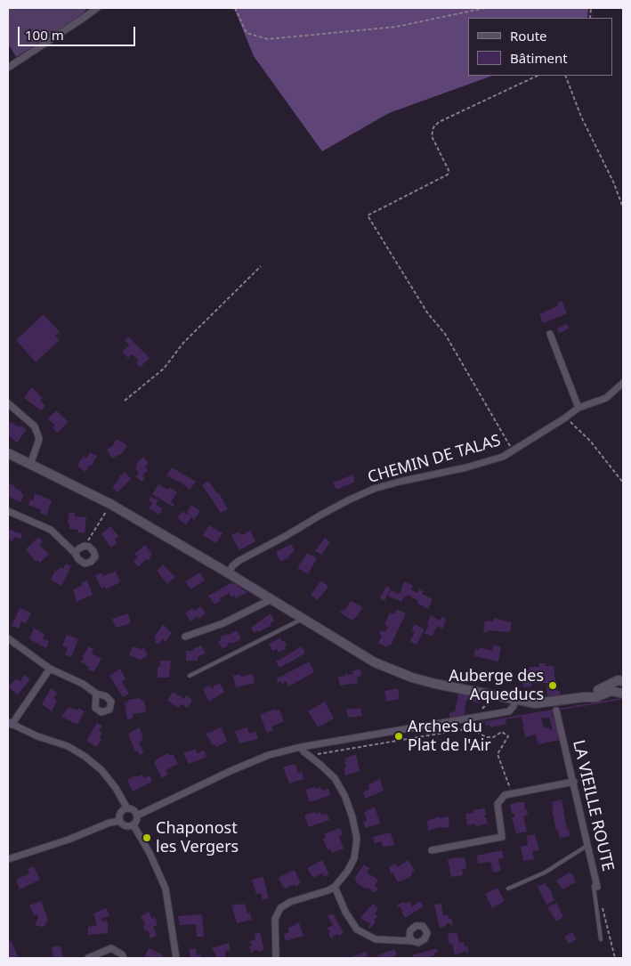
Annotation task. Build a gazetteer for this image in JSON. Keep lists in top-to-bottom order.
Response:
{
  "streets": {
    "street": ["CHEMIN DE TALAS", "LA VIEILLE ROUTE"]
  },
  "places": ["Auberge des Aqueducs", "Arches du Plat de l'Air", "Chaponost les Vergers"],
  "legend": ["Route", "Bâtiment"],
  "scale_bar": "100 m"
}
